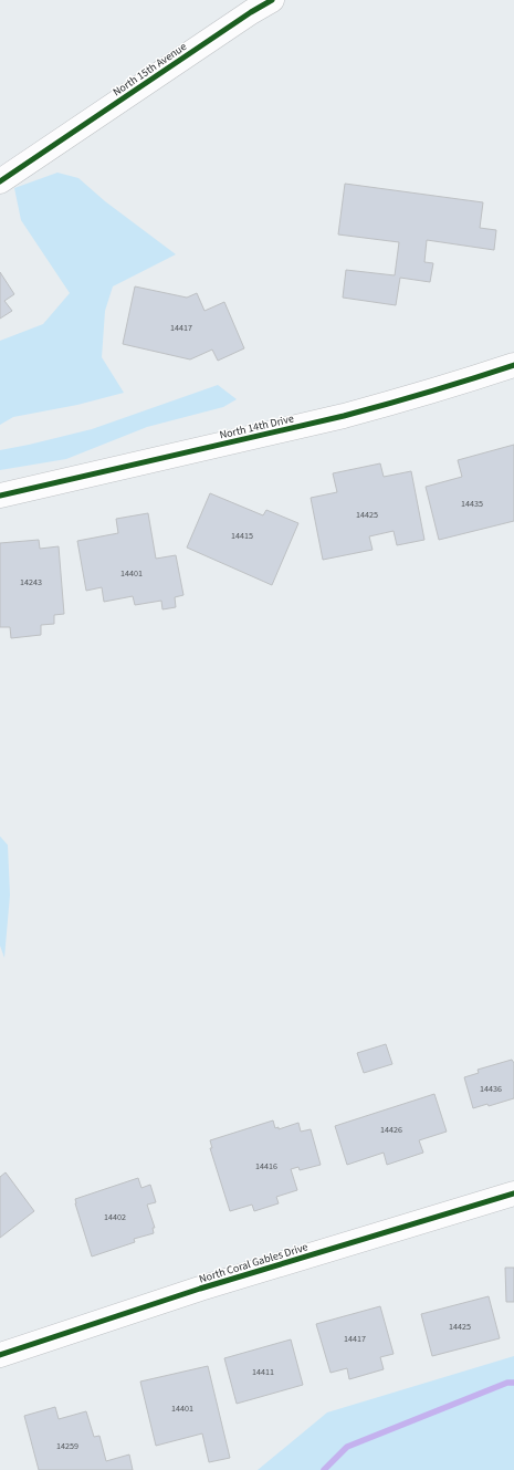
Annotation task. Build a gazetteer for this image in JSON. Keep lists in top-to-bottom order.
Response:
{
  "streets": {
    "street": ["North 15th Avenue", "North 14th Drive", "North Coral Gables Drive"]
  },
  "house_numbers": [
    "14417",
    "14435",
    "14425",
    "14415",
    "14401",
    "14243",
    "14436",
    "14426",
    "14416",
    "14402",
    "14425",
    "14417",
    "14411",
    "14401",
    "14259"
  ]
}
